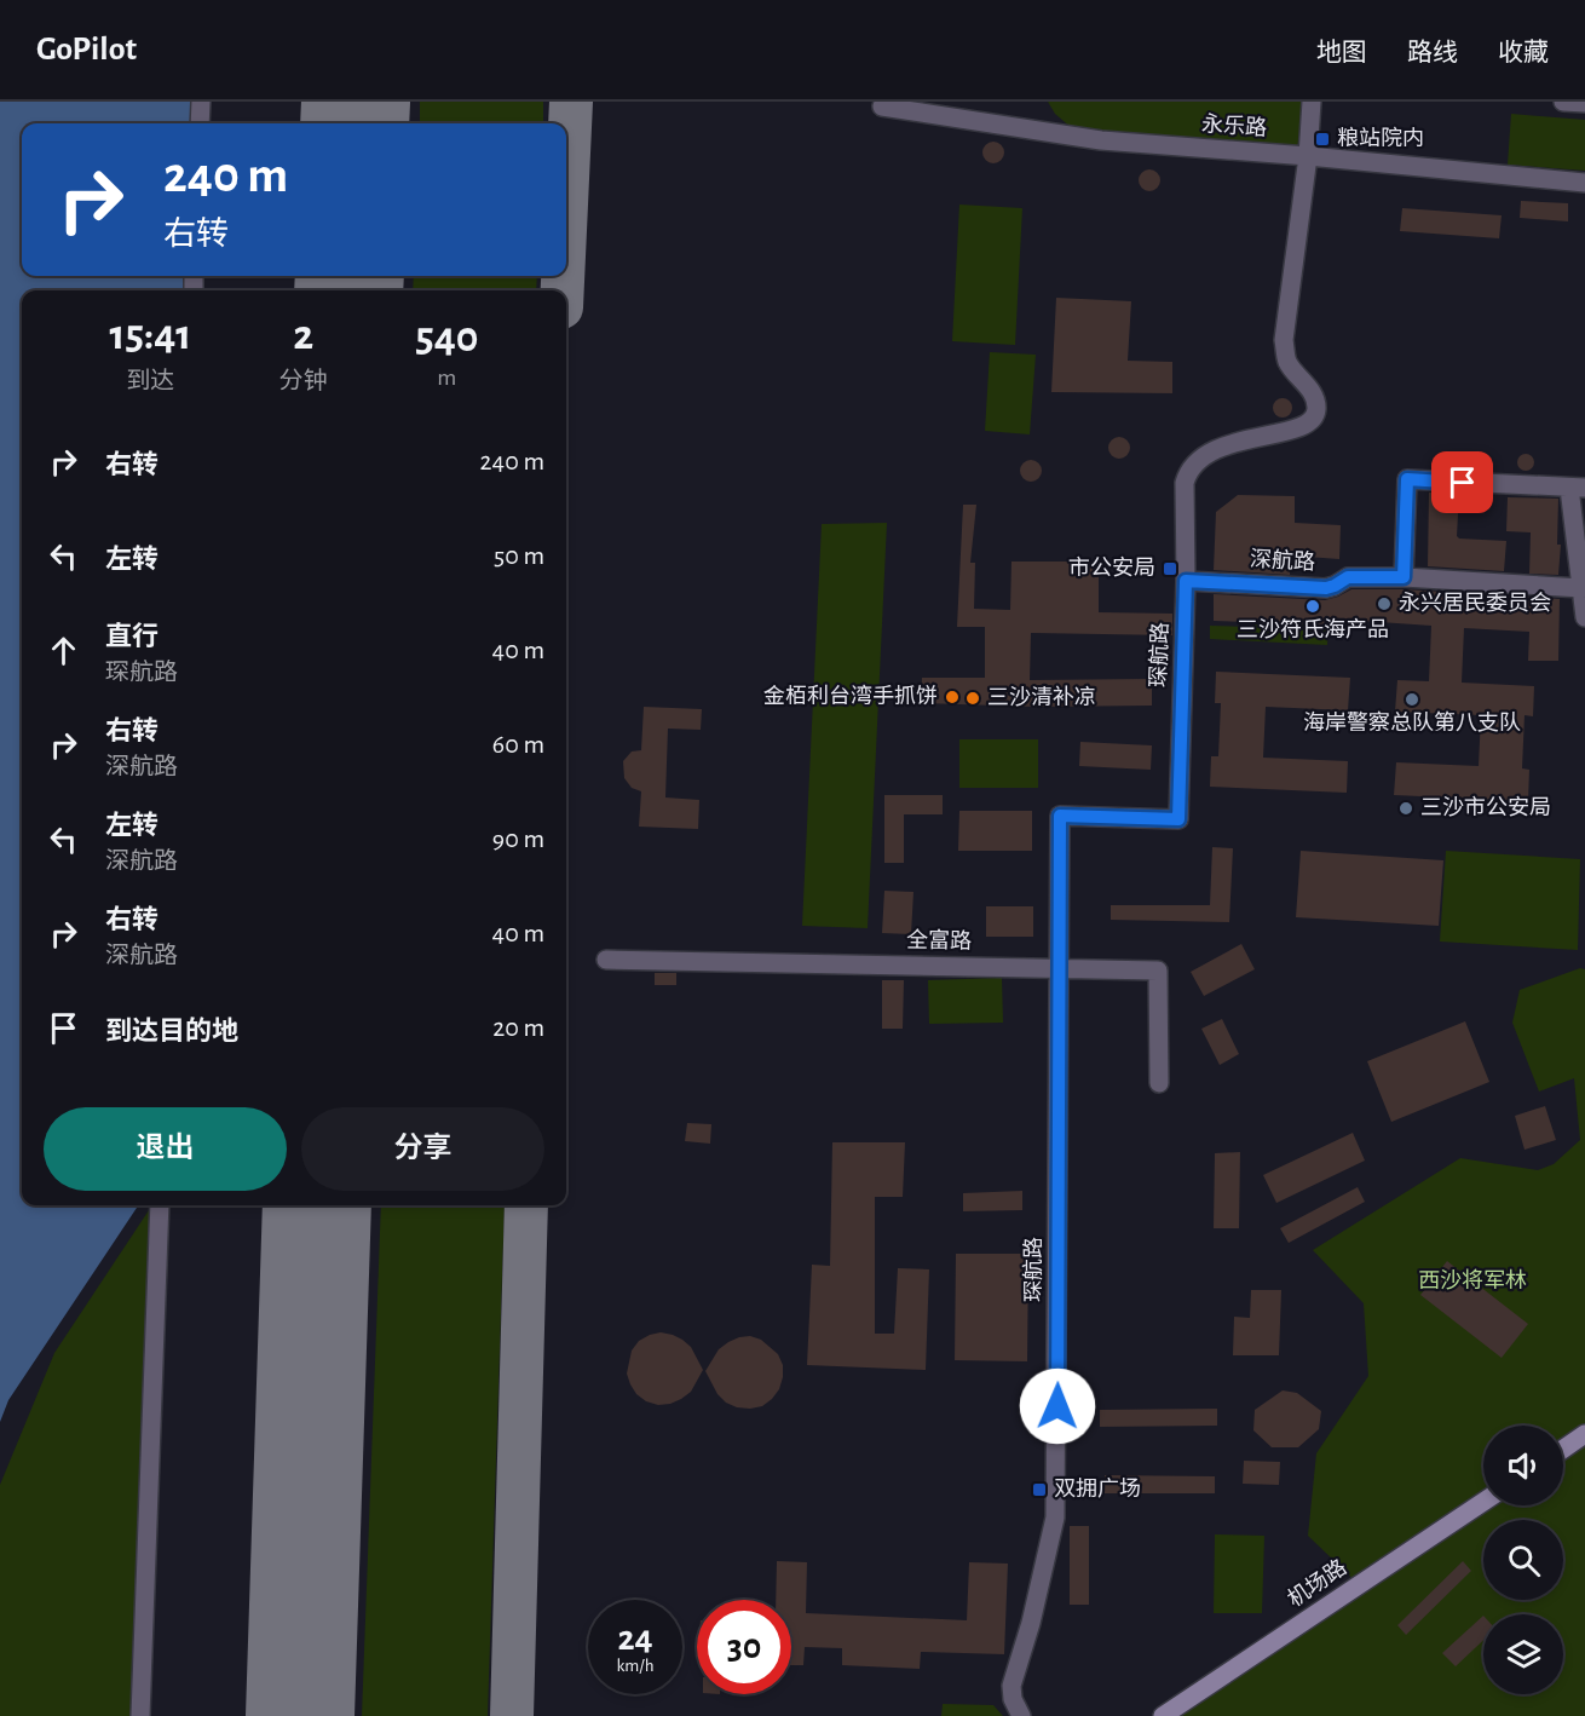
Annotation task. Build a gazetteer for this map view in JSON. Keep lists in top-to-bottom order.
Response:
{
  "streets": {
    "street": [
      "永乐路",
      "深航路",
      "琛航路",
      "全富路",
      "机场路"
    ]
  },
  "crossings": [
    ["永乐路", "琛航路"],
    ["深航路", "琛航路"],
    ["琛航路", "全富路"]
  ],
  "parks": ["西沙将军林"],
  "places": {
    "transit": ["粮站院内", "市公安局", "双拥广场"],
    "other": [
      "永兴居民委员会",
      "三沙符氏海产品",
      "金栢利台湾手抓饼",
      "三沙清补凉",
      "海岸警察总队第八支队",
      "三沙市公安局"
    ]
  },
  "page": {
    "header": "GoPilot",
    "nav": ["地图", "路线", "收藏"],
    "turn": ["240 m", "右转"],
    "eta": [
      "15:41",
      "到达",
      "2",
      "分钟",
      "540",
      "m"
    ],
    "list": [
      {
        "name": "右转",
        "value": "240 m"
      },
      {
        "name": "左转",
        "value": "50 m"
      },
      {
        "name": "直行",
        "note": "琛航路",
        "value": "40 m"
      },
      {
        "name": "右转",
        "note": "深航路",
        "value": "60 m"
      },
      {
        "name": "左转",
        "note": "深航路",
        "value": "90 m"
      },
      {
        "name": "右转",
        "note": "深航路",
        "value": "40 m"
      },
      {
        "name": "到达目的地",
        "value": "20 m"
      }
    ],
    "buttons": ["退出", "分享"],
    "speed": "24 km/h",
    "limit": "30"
  }
}
